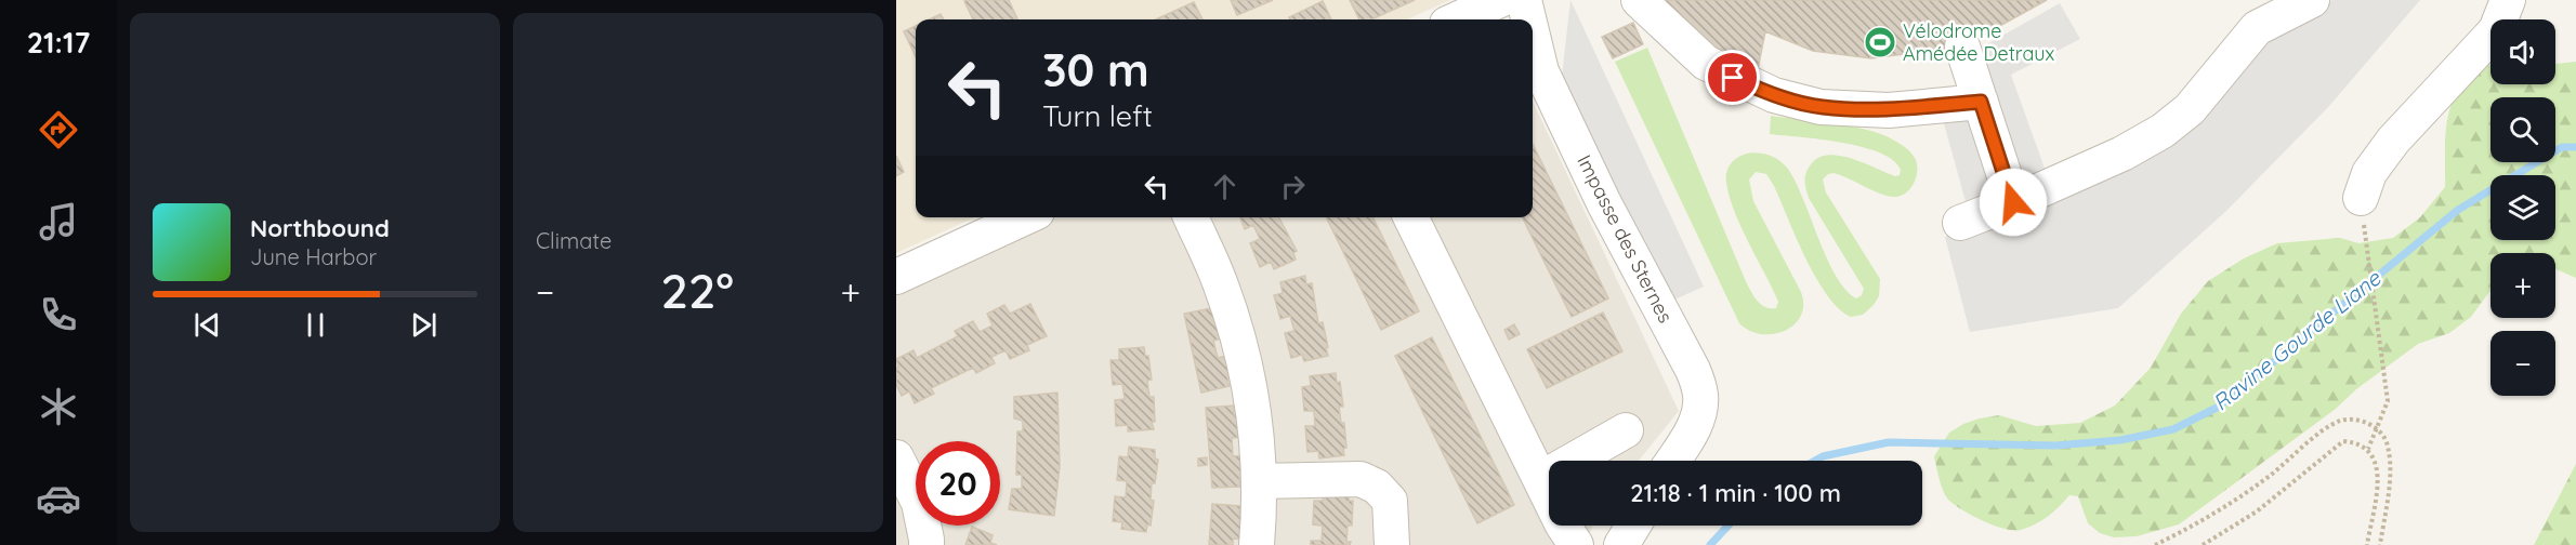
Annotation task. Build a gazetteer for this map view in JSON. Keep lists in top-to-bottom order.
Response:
{
  "streets": {
    "street": ["Impasse des Sternes"]
  },
  "water": ["Ravine Gourde Liane"],
  "places": {
    "sports": ["Vélodrome Amédée Detraux"]
  },
  "page": {
    "tabs": "21:17",
    "tile": "Climate",
    "map_buttons": ["+", "−"],
    "turn": ["30 m", "Turn left"],
    "song": ["Northbound", "June Harbor"],
    "heat": ["−", "22°", "+"],
    "limit": "20",
    "trip": "21:18 · 1 min · 100 m"
  }
}
